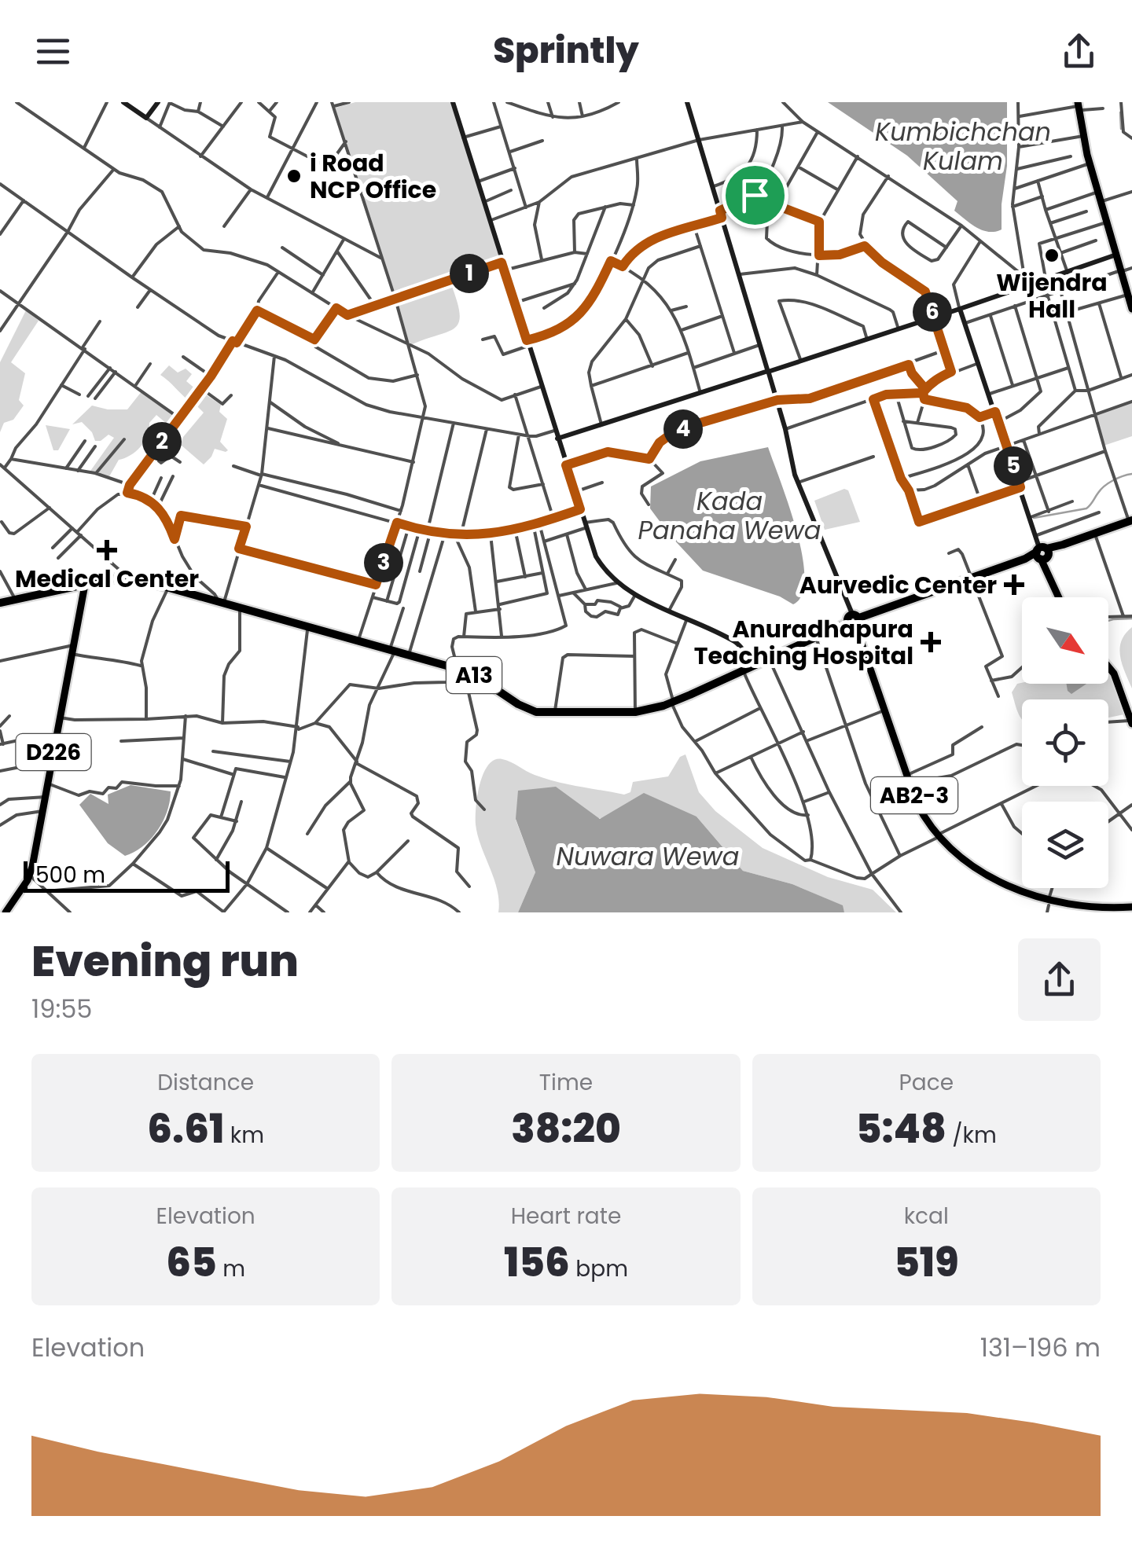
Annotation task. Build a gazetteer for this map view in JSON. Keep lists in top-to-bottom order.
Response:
{
  "streets": {
    "highway": ["A13"],
    "main road": ["D226", "AB2-3"]
  },
  "crossings": [
    ["A13", "D226"],
    ["A13", "AB2-3"]
  ],
  "water": ["Kumbichchan Kulam", "Kada Panaha Wewa", "Nuwara Wewa"],
  "places": {
    "other": ["i Road NCP Office", "Wijendra Hall"],
    "health": ["Medical Center", "Aurvedic Center", "Anuradhapura Teaching Hospital"]
  },
  "scale_bar": "500 m",
  "north": "bottom right",
  "page": {
    "header": "Sprintly",
    "pins": [
      "1",
      "6",
      "4",
      "2",
      "5",
      "3"
    ],
    "scale": "500 m",
    "heading": ["Evening run", "19:55"],
    "stats": [
      ["Distance", "6.61 km"],
      ["Time", "38:20"],
      ["Pace", "5:48 /km"],
      ["Elevation", "65 m"],
      ["Heart rate", "156 bpm"],
      ["kcal", "519"]
    ],
    "chart": ["Elevation", "131–196 m"]
  }
}
